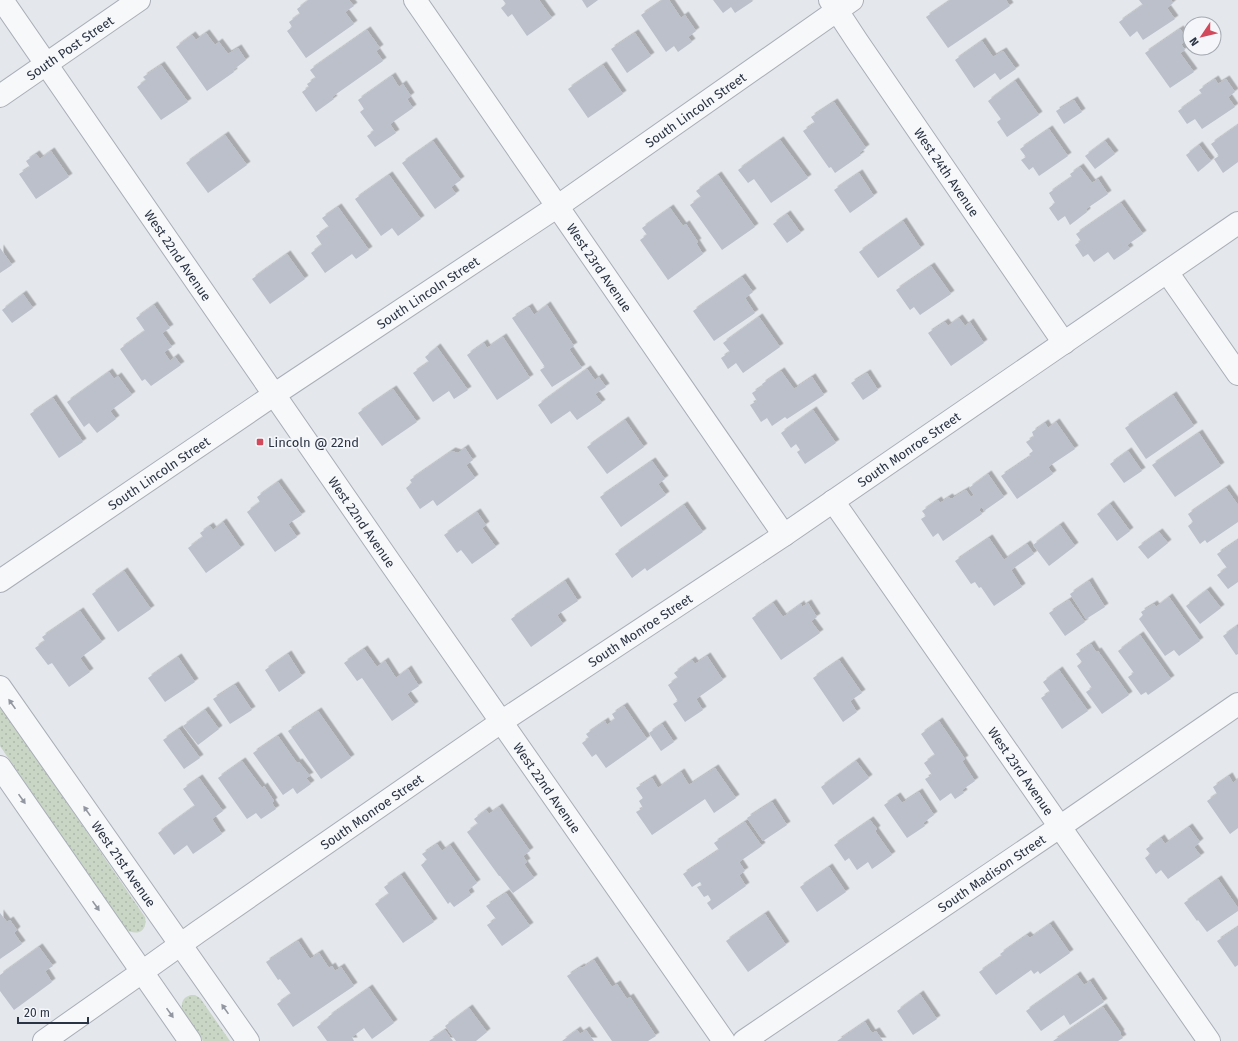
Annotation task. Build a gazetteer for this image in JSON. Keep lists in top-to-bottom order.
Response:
{
  "streets": {
    "street": [
      "South Post Street",
      "South Lincoln Street",
      "West 24th Avenue",
      "West 22nd Avenue",
      "West 23rd Avenue",
      "South Monroe Street",
      "West 21st Avenue",
      "South Madison Street"
    ]
  },
  "crossings": [
    ["South Post Street", "West 22nd Avenue"],
    ["South Lincoln Street", "West 24th Avenue"],
    ["South Lincoln Street", "West 22nd Avenue"],
    ["South Lincoln Street", "West 23rd Avenue"],
    ["West 24th Avenue", "South Monroe Street"],
    ["West 22nd Avenue", "South Monroe Street"],
    ["West 23rd Avenue", "South Monroe Street"],
    ["West 23rd Avenue", "South Madison Street"],
    ["South Monroe Street", "West 21st Avenue"]
  ],
  "places": {
    "transit": ["Lincoln @ 22nd"]
  },
  "scale_bar": "20 m",
  "north": "bottom left"
}
